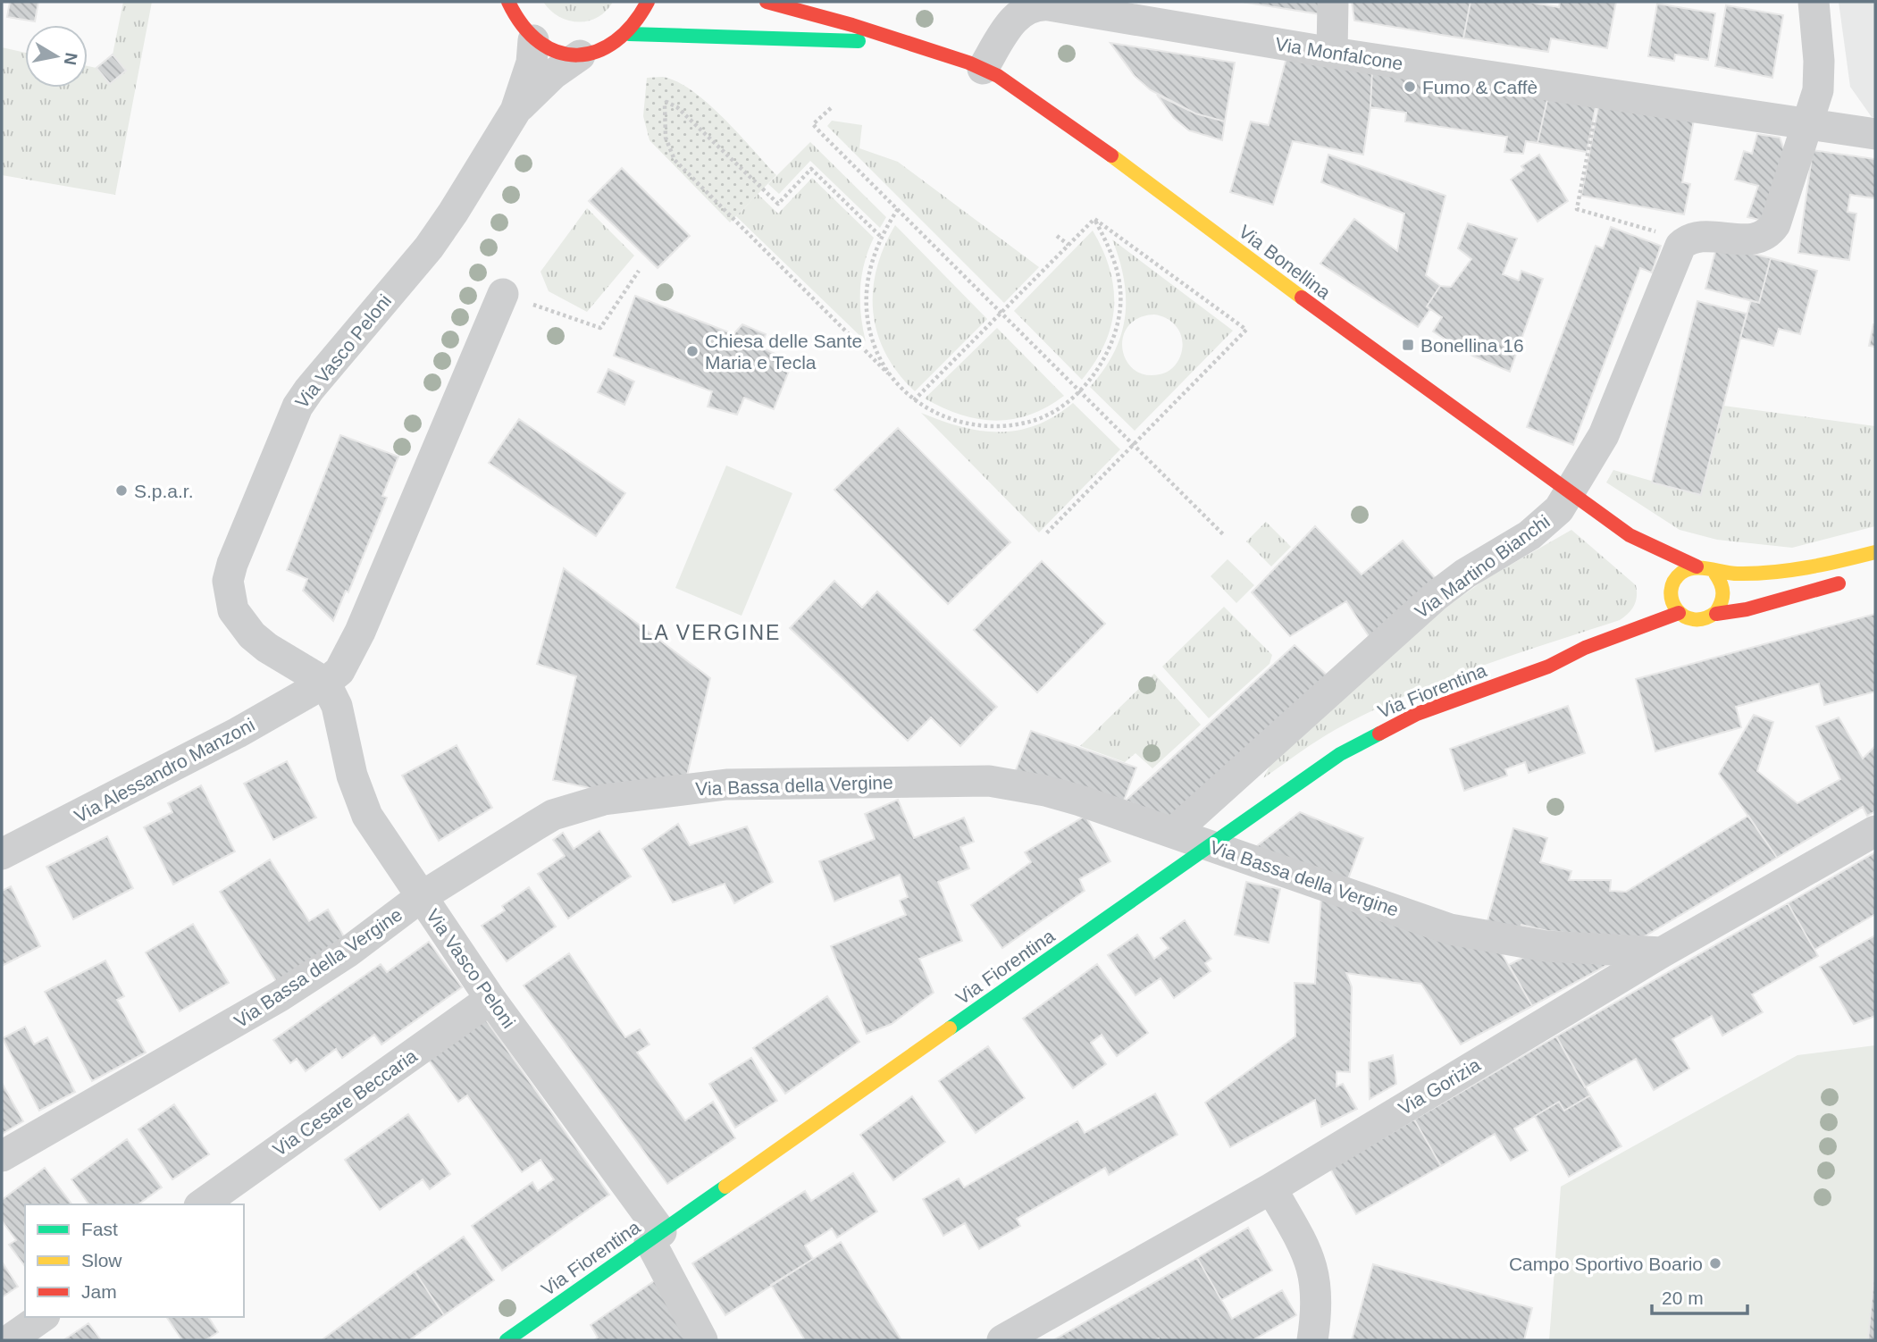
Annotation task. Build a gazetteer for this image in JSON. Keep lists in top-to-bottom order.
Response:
{
  "streets": {
    "main road": ["Via Bonellina", "Via Fiorentina"],
    "street": [
      "Via Monfalcone",
      "Via Vasco Peloni",
      "Via Martino Bianchi",
      "Via Alessandro Manzoni",
      "Via Bassa della Vergine",
      "Via Gorizia",
      "Via Cesare Beccaria"
    ]
  },
  "crossings": [
    ["Via Monfalcone", "Via Bonellina"],
    ["Via Vasco Peloni", "Via Fiorentina"],
    ["Via Vasco Peloni", "Via Alessandro Manzoni"],
    ["Via Vasco Peloni", "Via Bassa della Vergine"],
    ["Via Vasco Peloni", "Via Cesare Beccaria"],
    ["Via Martino Bianchi", "Via Bassa della Vergine"],
    ["Via Bassa della Vergine", "Via Gorizia"]
  ],
  "districts": ["LA VERGINE"],
  "places": {
    "other": [
      "Fumo & Caffè",
      "Chiesa delle Sante Maria e Tecla",
      "S.p.a.r.",
      "Campo Sportivo Boario"
    ],
    "transit": ["Bonellina 16"]
  },
  "legend": ["Fast", "Slow", "Jam"],
  "scale_bar": "20 m",
  "north": "right"
}
